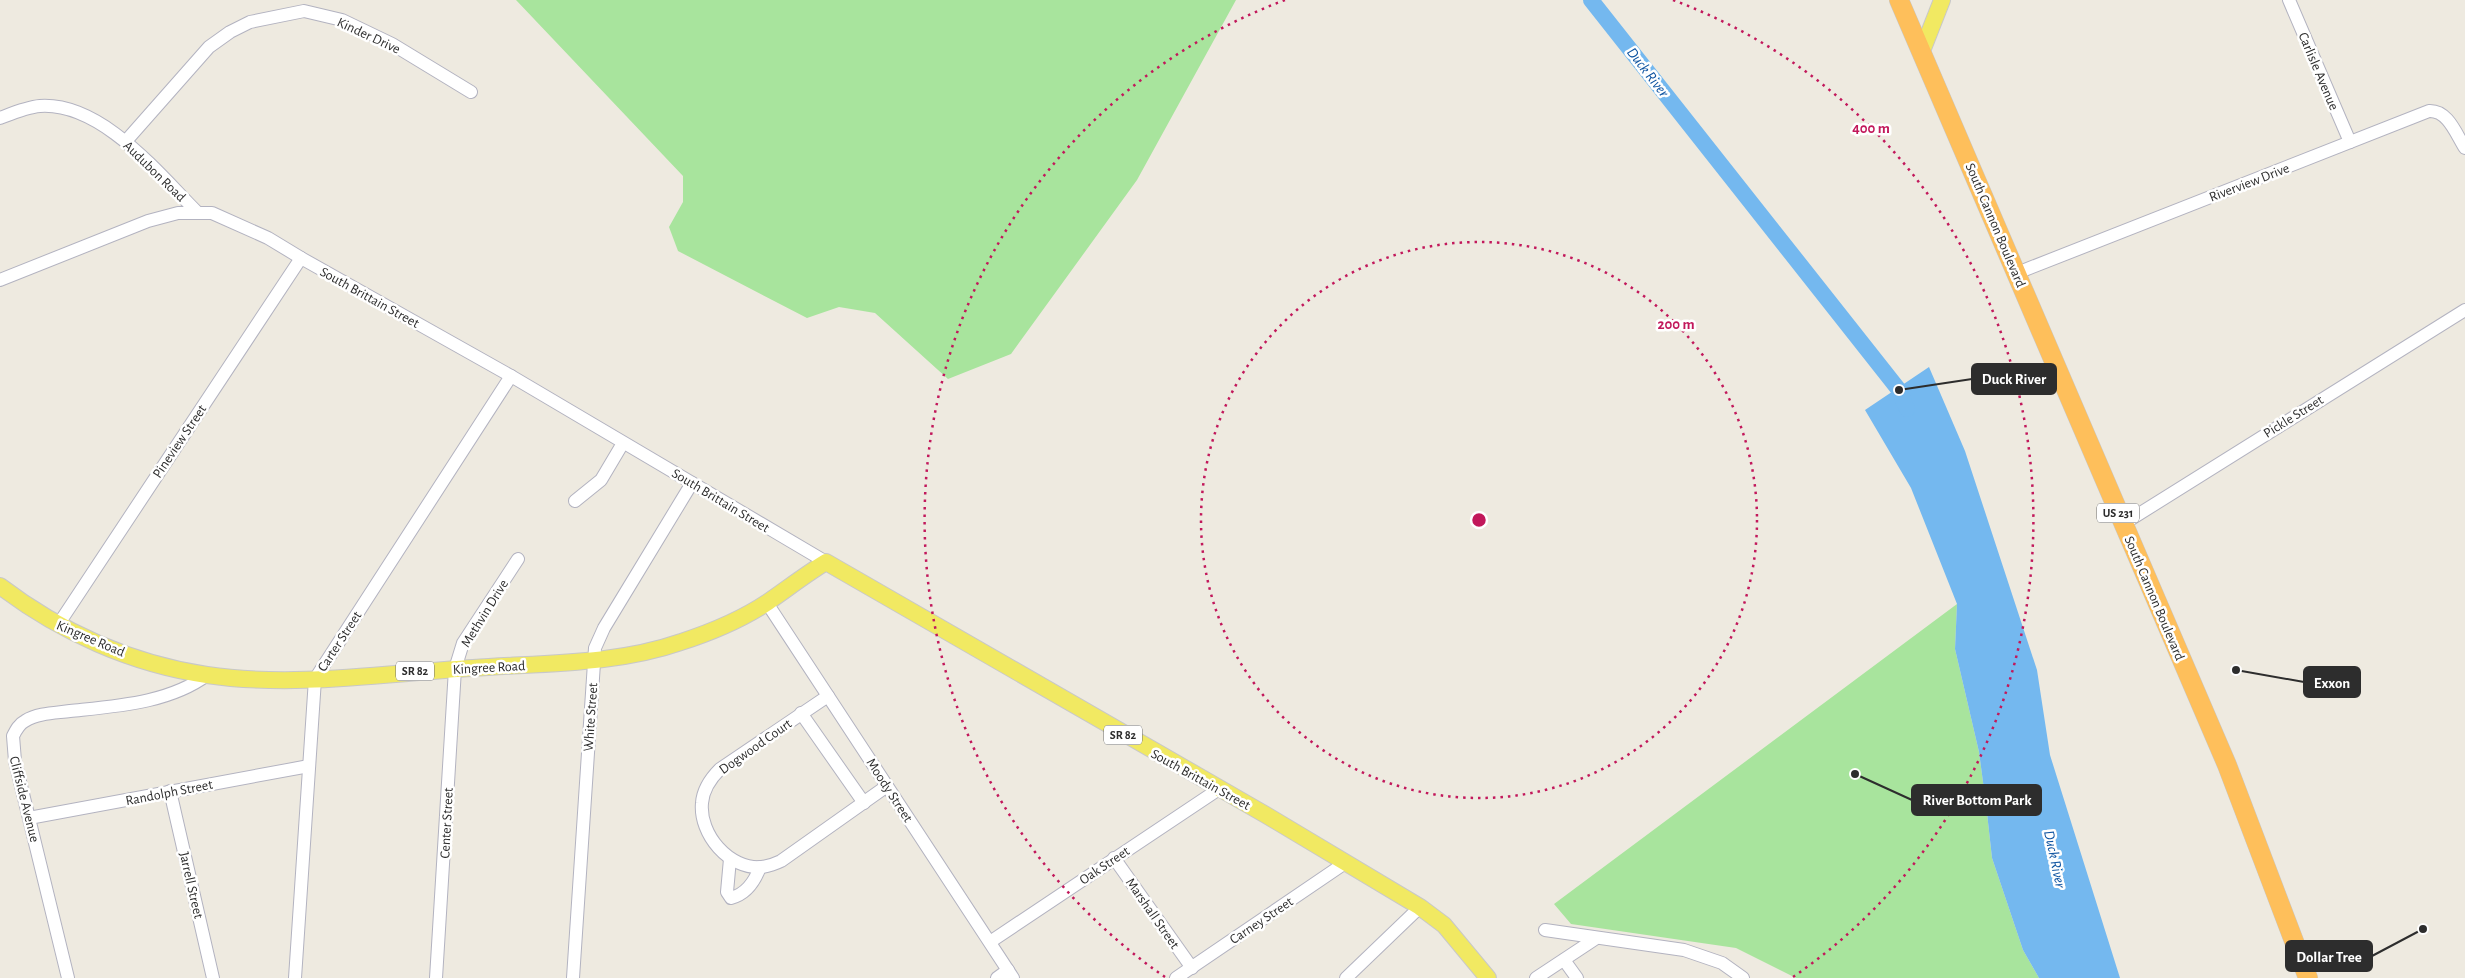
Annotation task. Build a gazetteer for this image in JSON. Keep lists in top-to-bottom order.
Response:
{
  "streets": {
    "highway": ["South Cannon Boulevard", "US 231"],
    "main road": ["South Brittain Street", "Kingree Road", "SR 82"],
    "street": [
      "Kinder Drive",
      "Carlisle Avenue",
      "Audubon Road",
      "Riverview Drive",
      "Pickle Street",
      "Pineview Street",
      "Methvin Drive",
      "Carter Street",
      "White Street",
      "Dogwood Court",
      "Moody Street",
      "Randolph Street",
      "Cliffside Avenue",
      "Center Street",
      "Oak Street",
      "Jarrell Street",
      "Marshall Street",
      "Carney Street"
    ]
  },
  "crossings": [
    ["Kinder Drive", "Audubon Road"],
    ["Carlisle Avenue", "Riverview Drive"],
    ["Audubon Road", "South Brittain Street"],
    ["Riverview Drive", "South Cannon Boulevard"],
    ["South Cannon Boulevard", "Pickle Street"],
    ["South Brittain Street", "Pineview Street"],
    ["South Brittain Street", "Kingree Road"],
    ["South Brittain Street", "Carter Street"],
    ["South Brittain Street", "SR 82"],
    ["South Brittain Street", "White Street"],
    ["South Brittain Street", "Oak Street"],
    ["South Brittain Street", "Carney Street"],
    ["Pineview Street", "Kingree Road"],
    ["Methvin Drive", "Kingree Road"],
    ["Methvin Drive", "Center Street"],
    ["Kingree Road", "Carter Street"],
    ["Kingree Road", "White Street"],
    ["Kingree Road", "Moody Street"],
    ["Kingree Road", "Cliffside Avenue"],
    ["Kingree Road", "Center Street"],
    ["Carter Street", "Randolph Street"],
    ["Dogwood Court", "Moody Street"],
    ["Moody Street", "Oak Street"],
    ["Randolph Street", "Cliffside Avenue"],
    ["Randolph Street", "Jarrell Street"],
    ["Oak Street", "Marshall Street"],
    ["Marshall Street", "Carney Street"]
  ],
  "water": ["Duck River"],
  "places": [
    "Duck River",
    "Exxon",
    "River Bottom Park",
    "Dollar Tree"
  ],
  "rings": ["400 m", "200 m"]
}
